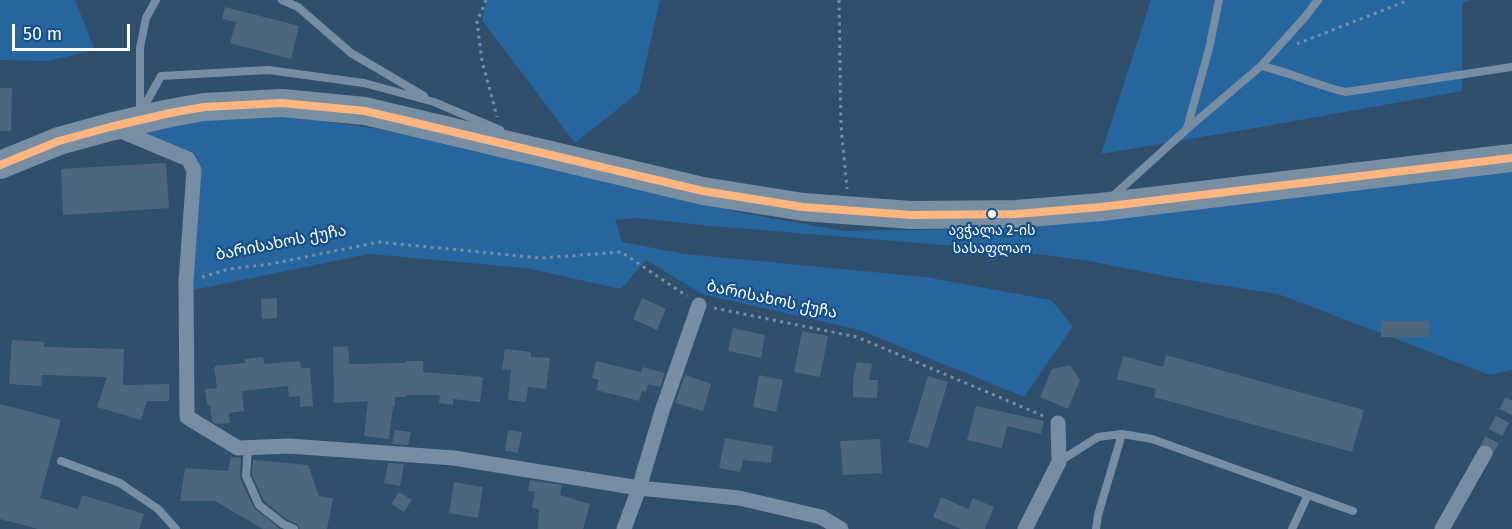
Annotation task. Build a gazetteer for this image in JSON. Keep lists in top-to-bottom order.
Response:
{
  "streets": {
    "path": ["ბარისახოს ქუჩა"]
  },
  "places": ["ავჭალა 2-ის სასაფლაო"],
  "scale_bar": "50 m"
}
